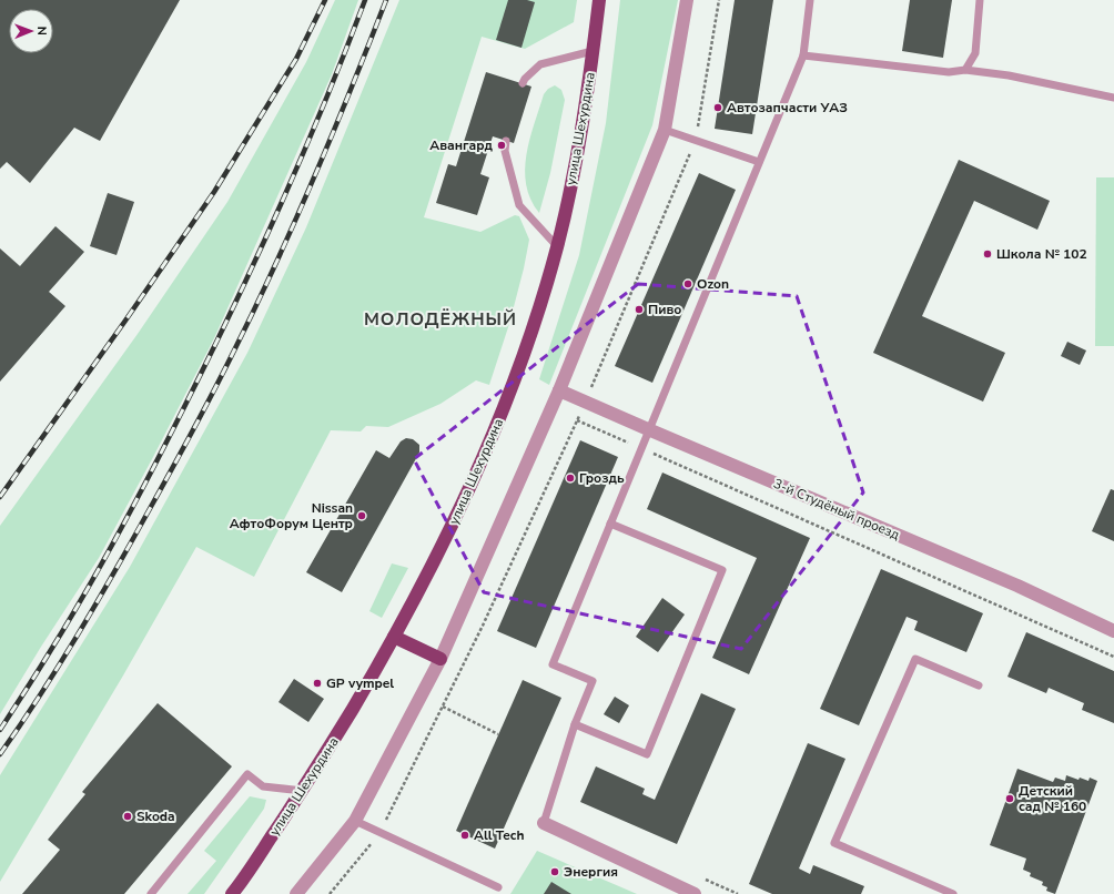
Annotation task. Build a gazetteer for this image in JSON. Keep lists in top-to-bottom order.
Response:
{
  "streets": {
    "main road": ["улица Шехурдина"],
    "street": ["3-й Студёный проезд"]
  },
  "districts": ["МОЛОДЁЖНЫЙ"],
  "places": [
    "Автозапчасти УАЗ",
    "Авангард",
    "Школа № 102",
    "Ozon",
    "Пиво",
    "Гроздь",
    "Nissan АфтоФорум Центр",
    "GP vympel",
    "Детский сад № 160",
    "Skoda",
    "All Tech",
    "Энергия"
  ],
  "north": "right"
}
